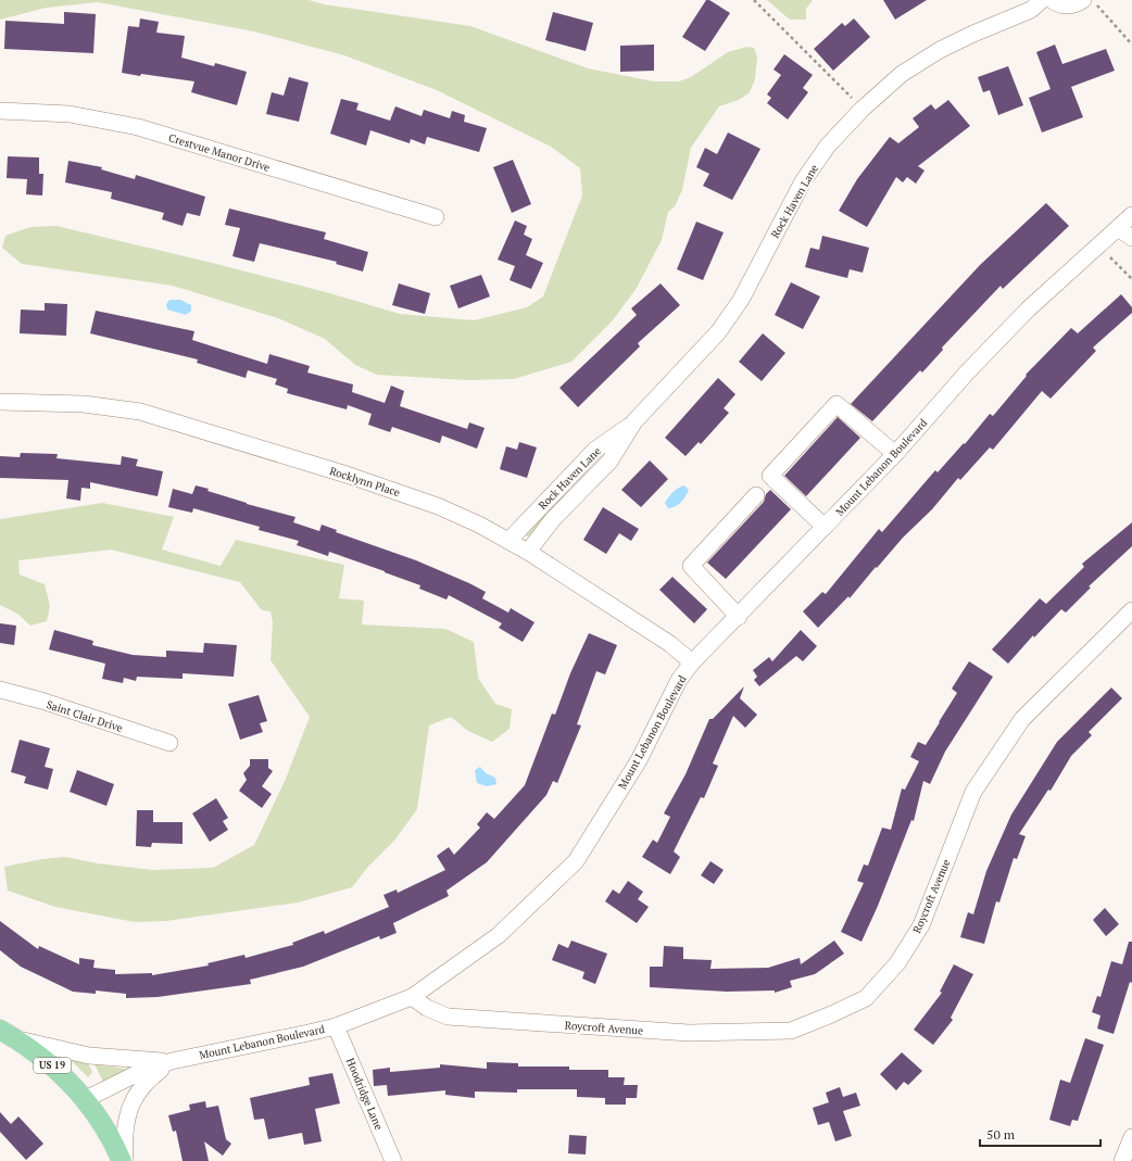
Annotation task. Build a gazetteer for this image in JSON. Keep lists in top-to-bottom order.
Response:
{
  "streets": {
    "main road": ["US 19"],
    "street": [
      "Crestvue Manor Drive",
      "Rock Haven Lane",
      "Mount Lebanon Boulevard",
      "Rocklynn Place",
      "Saint Clair Drive",
      "Roycroft Avenue",
      "Hoodridge Lane"
    ]
  },
  "crossings": [
    ["Rock Haven Lane", "Rocklynn Place"],
    ["Mount Lebanon Boulevard", "Rocklynn Place"],
    ["Mount Lebanon Boulevard", "Roycroft Avenue"],
    ["Mount Lebanon Boulevard", "US 19"],
    ["Mount Lebanon Boulevard", "Hoodridge Lane"]
  ],
  "scale_bar": "50 m"
}
